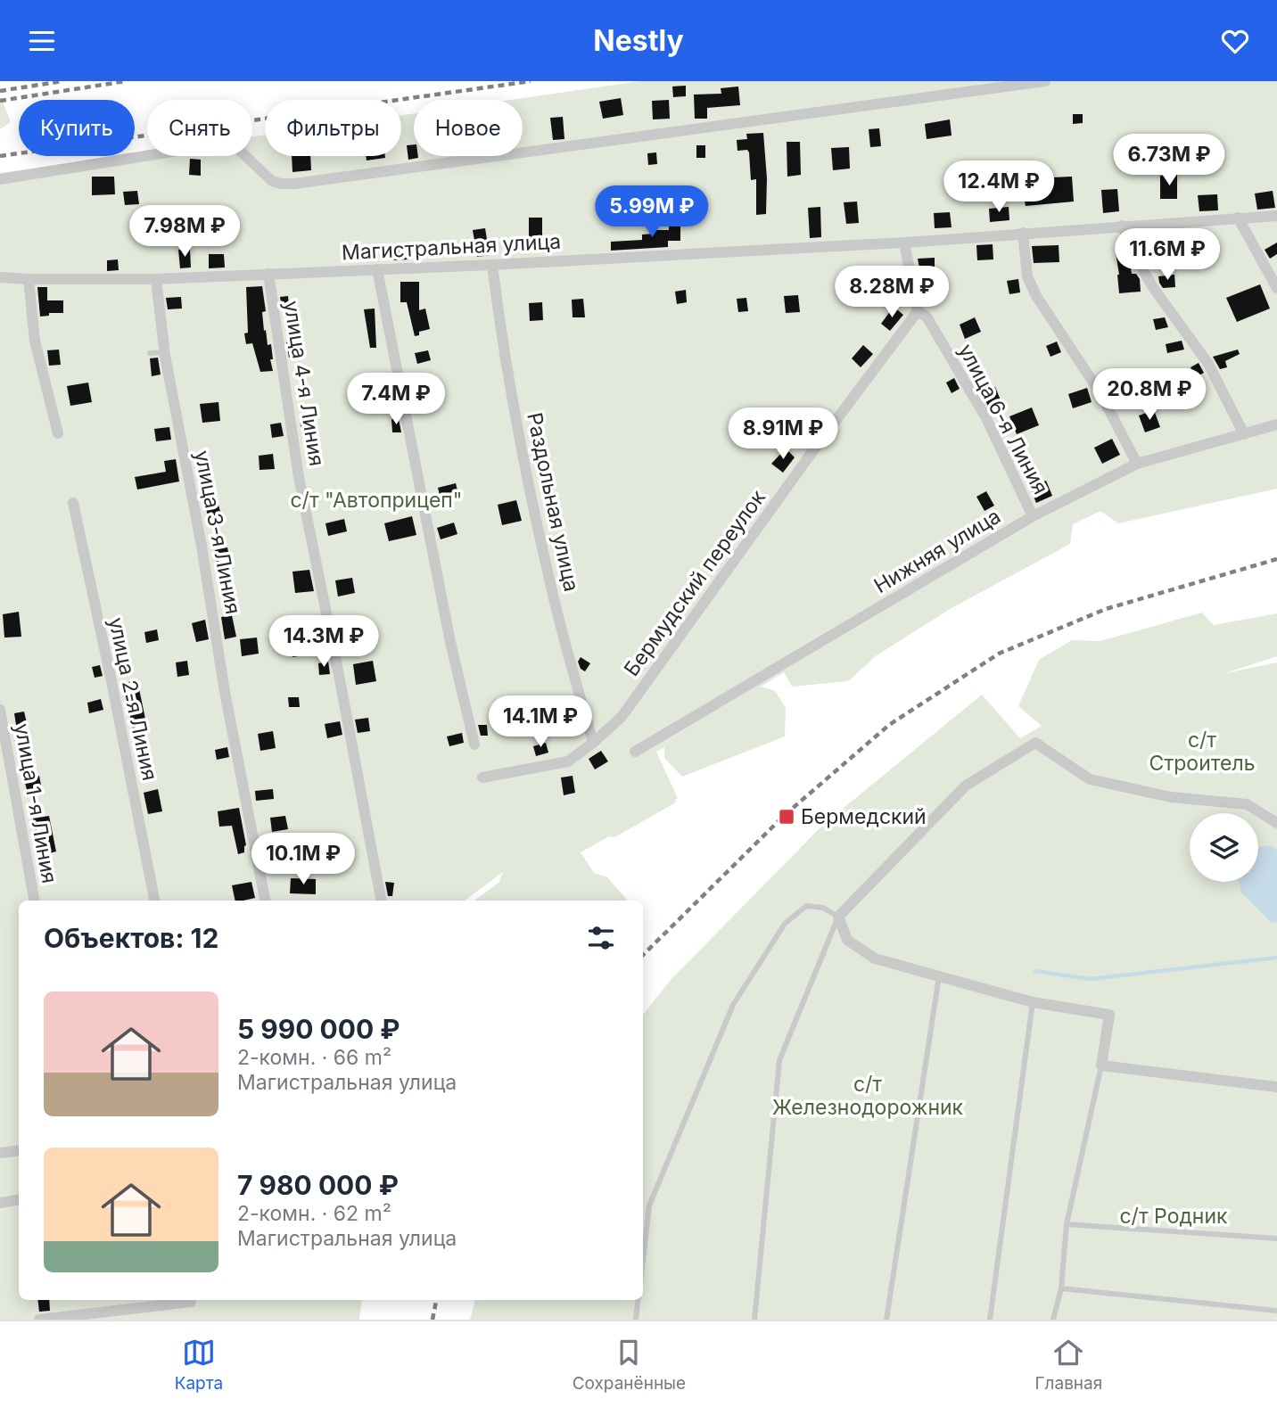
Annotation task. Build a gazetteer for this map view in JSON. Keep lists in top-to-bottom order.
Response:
{
  "streets": {
    "street": [
      "Магистральная улица",
      "улица 4-я Линия",
      "улица 6-я Линия",
      "Раздольная улица",
      "улица 3-я Линия",
      "Нижняя улица",
      "Бермудский переулок",
      "улица 2-я Линия",
      "улица 1-я Линия"
    ]
  },
  "crossings": [
    ["Магистральная улица", "улица 4-я Линия"],
    ["Магистральная улица", "Раздольная улица"],
    ["Магистральная улица", "улица 3-я Линия"],
    ["улица 6-я Линия", "Нижняя улица"],
    ["улица 6-я Линия", "Бермудский переулок"],
    ["Раздольная улица", "Бермудский переулок"]
  ],
  "parks": [
    "с/т \"Автоприцеп\"",
    "с/т Строитель",
    "с/т Железнодорожник",
    "с/т Родник"
  ],
  "places": {
    "transit": ["Бермедский"]
  },
  "page": {
    "header": "Nestly",
    "chip": [
      "Купить",
      "Снять",
      "Фильтры",
      "Новое"
    ],
    "price": [
      "6.73M ₽",
      "12.4M ₽",
      "5.99M ₽",
      "7.98M ₽",
      "11.6M ₽",
      "8.28M ₽",
      "20.8M ₽",
      "7.4M ₽",
      "8.91M ₽",
      "14.3M ₽",
      "14.1M ₽",
      "10.1M ₽"
    ],
    "heading": "Объектов: 12",
    "list": [
      {
        "name": "5 990 000 ₽",
        "note": "2-комн. · 66 m² · Магистральная улица"
      },
      {
        "name": "7 980 000 ₽",
        "note": "2-комн. · 62 m² · Магистральная улица"
      }
    ],
    "tabs": ["Карта", "Сохранённые", "Главная"]
  }
}
